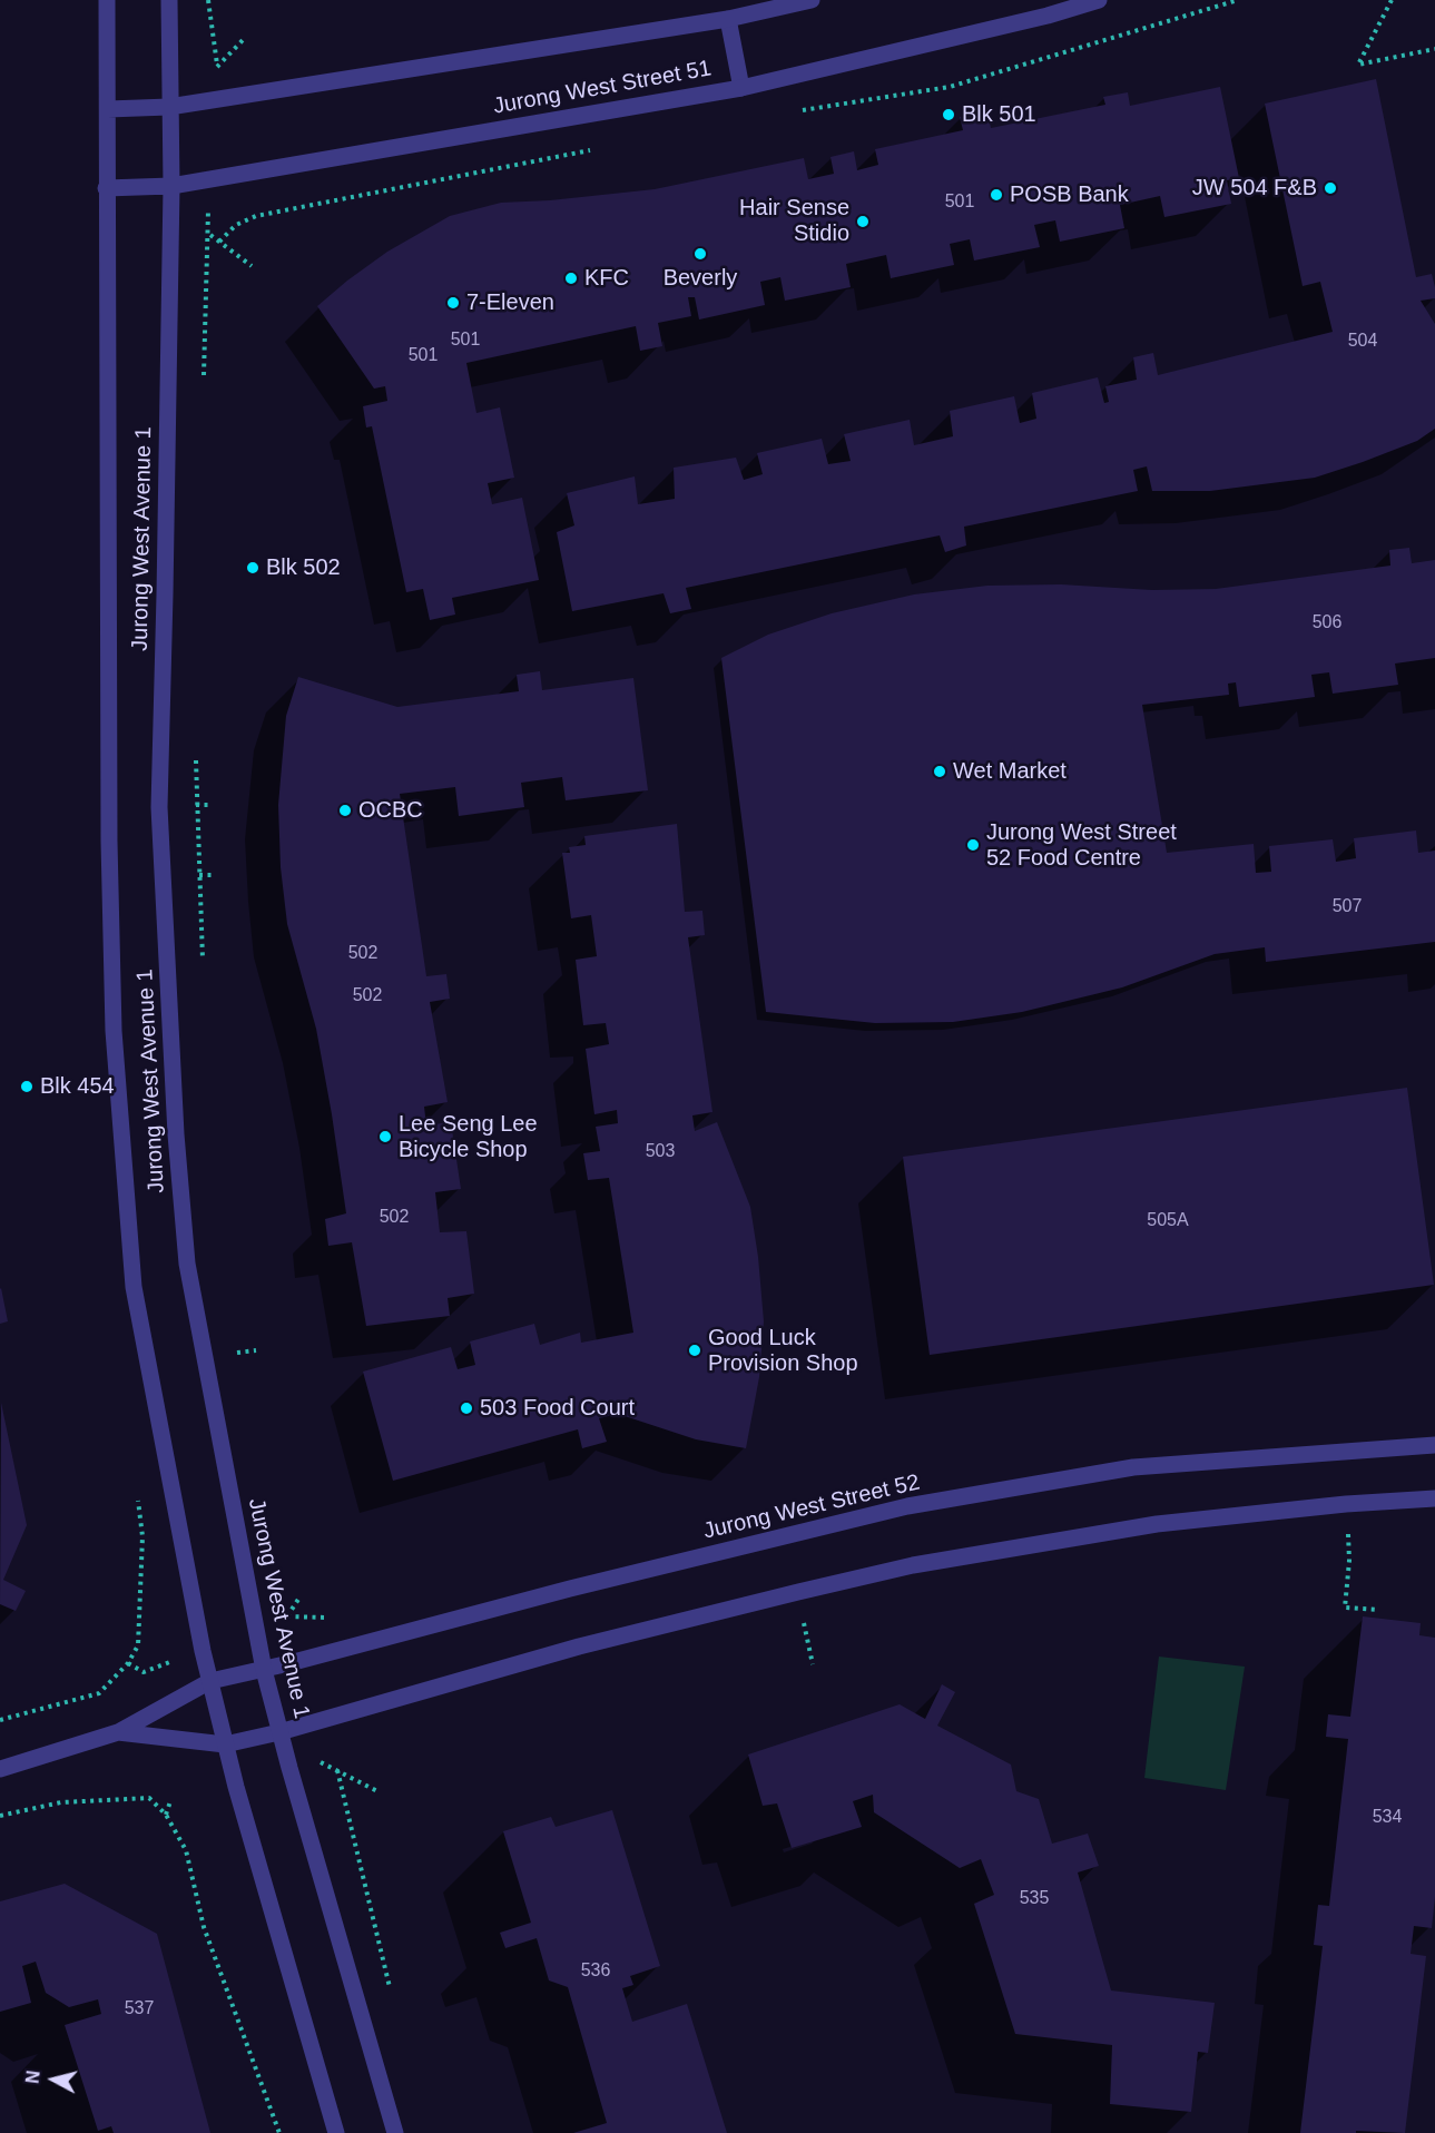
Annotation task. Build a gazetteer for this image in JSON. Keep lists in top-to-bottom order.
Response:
{
  "streets": {
    "street": ["Jurong West Street 51", "Jurong West Avenue 1", "Jurong West Street 52"]
  },
  "crossings": [
    ["Jurong West Street 51", "Jurong West Avenue 1"],
    ["Jurong West Avenue 1", "Jurong West Street 52"]
  ],
  "places": [
    "Blk 501",
    "JW 504 F&B",
    "POSB Bank",
    "Hair Sense Stidio",
    "Beverly",
    "KFC",
    "7-Eleven",
    "Blk 502",
    "Wet Market",
    "OCBC",
    "Jurong West Street 52 Food Centre",
    "Blk 454",
    "Lee Seng Lee Bicycle Shop",
    "Good Luck Provision Shop",
    "503 Food Court"
  ],
  "house_numbers": [
    "501",
    "501",
    "504",
    "501",
    "506",
    "507",
    "502",
    "502",
    "503",
    "502",
    "505A",
    "534",
    "535",
    "536",
    "537"
  ],
  "north": "left"
}
